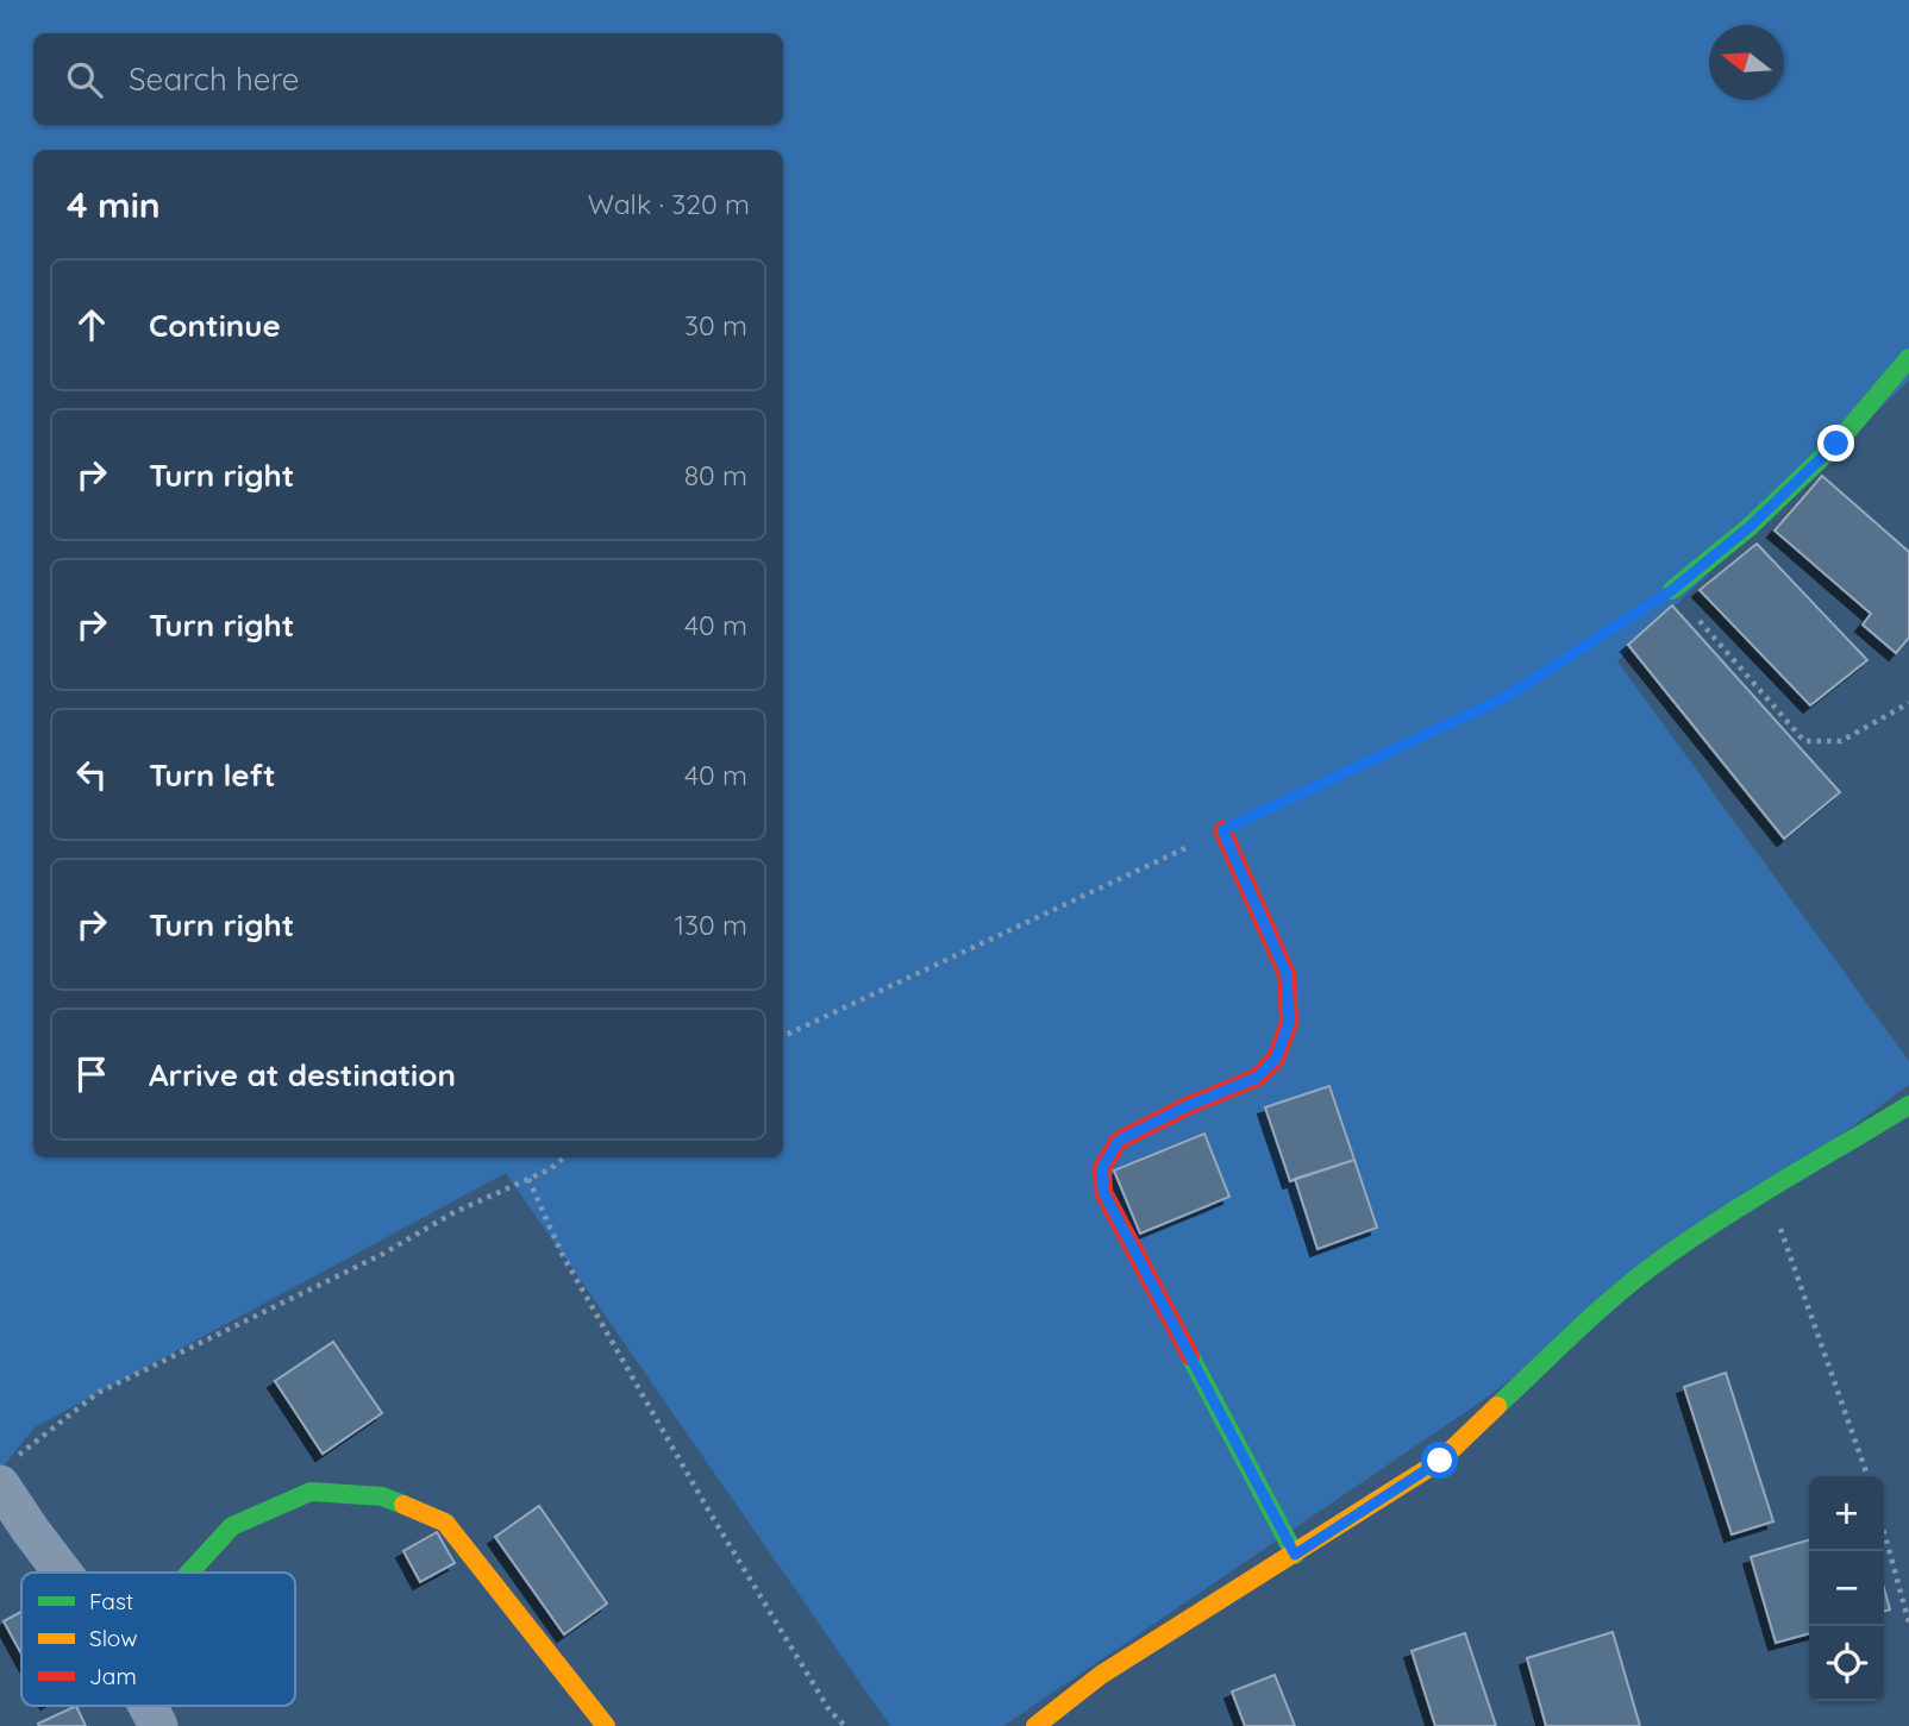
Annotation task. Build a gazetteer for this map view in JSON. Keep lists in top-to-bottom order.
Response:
{
  "legend": ["Fast", "Slow", "Jam"],
  "north": "left",
  "page": {
    "search": "Search here",
    "heading": ["4 min", "Walk · 320 m"],
    "list": [
      ["Continue", "30 m"],
      ["Turn right", "80 m"],
      ["Turn right", "40 m"],
      ["Turn left", "40 m"],
      ["Turn right", "130 m"],
      "Arrive at destination"
    ],
    "map_buttons": ["+", "−"]
  }
}
